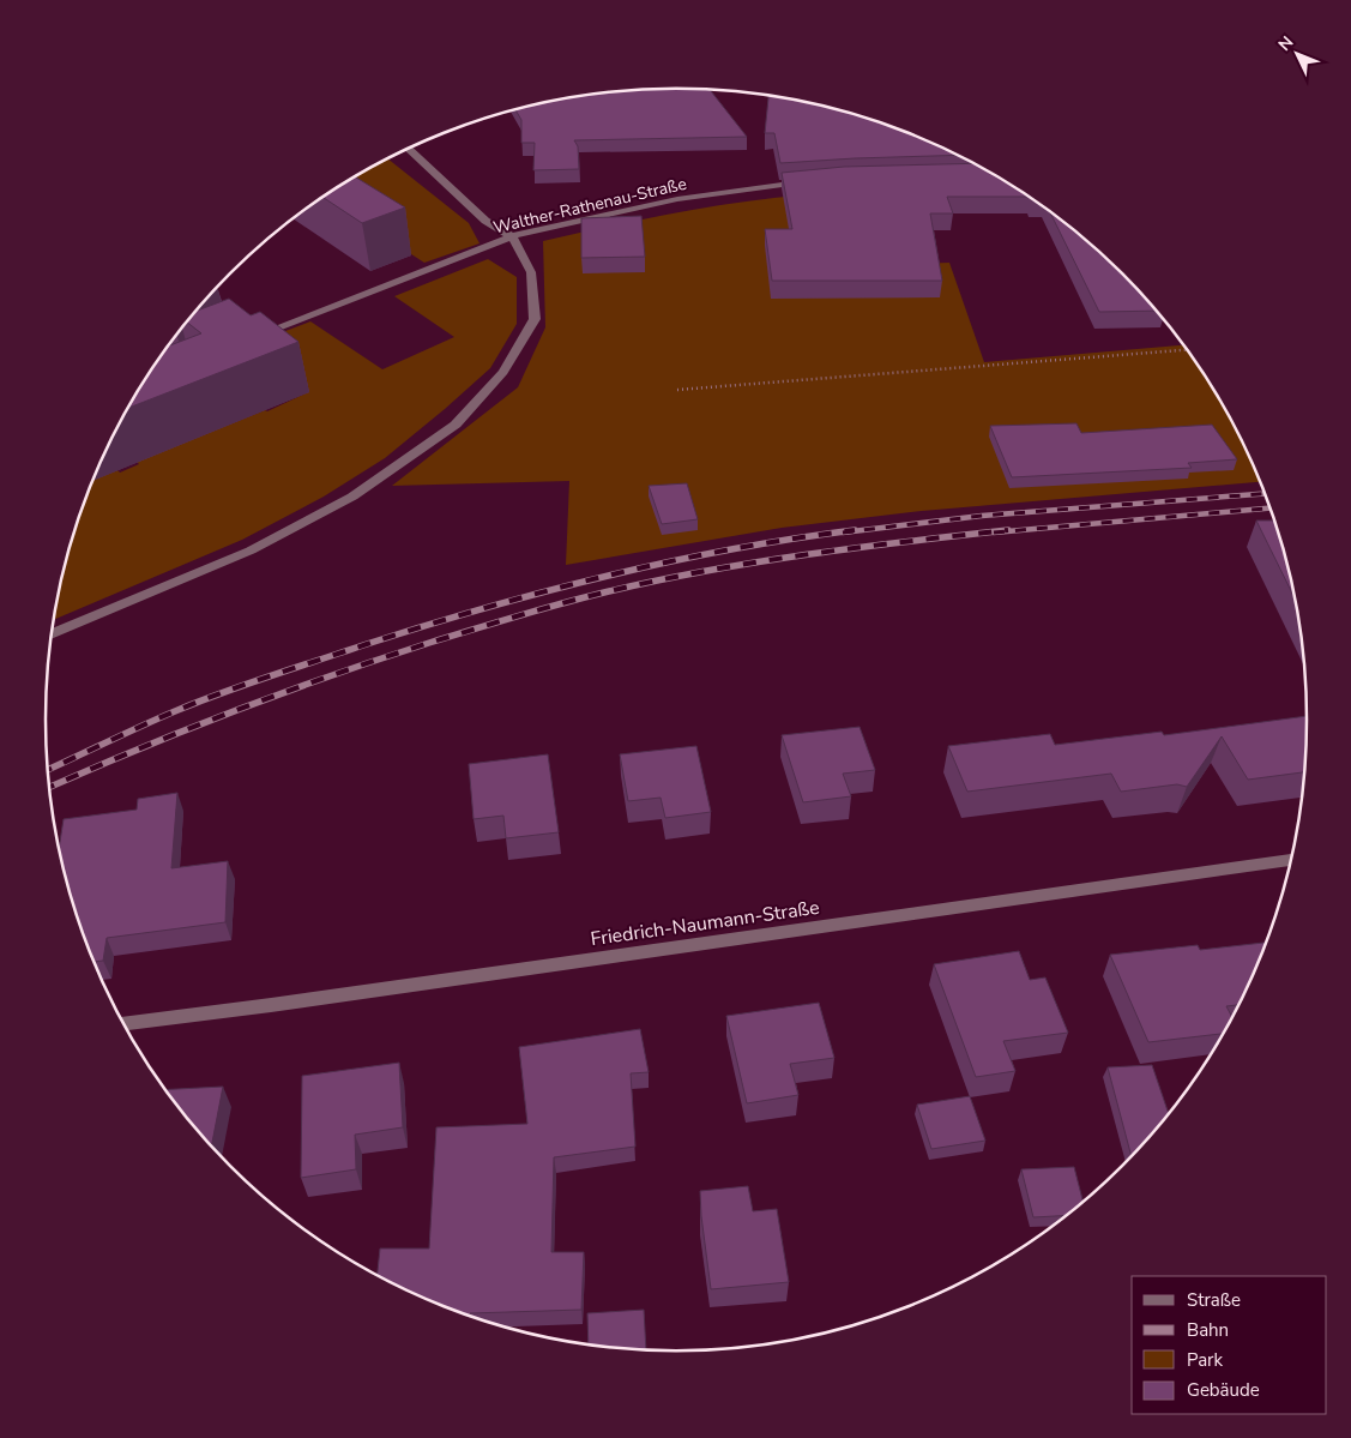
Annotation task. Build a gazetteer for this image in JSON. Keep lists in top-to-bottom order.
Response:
{
  "streets": {
    "street": ["Walther-Rathenau-Straße", "Friedrich-Naumann-Straße"]
  },
  "legend": [
    "Straße",
    "Bahn",
    "Park",
    "Gebäude"
  ],
  "north": "top left"
}
